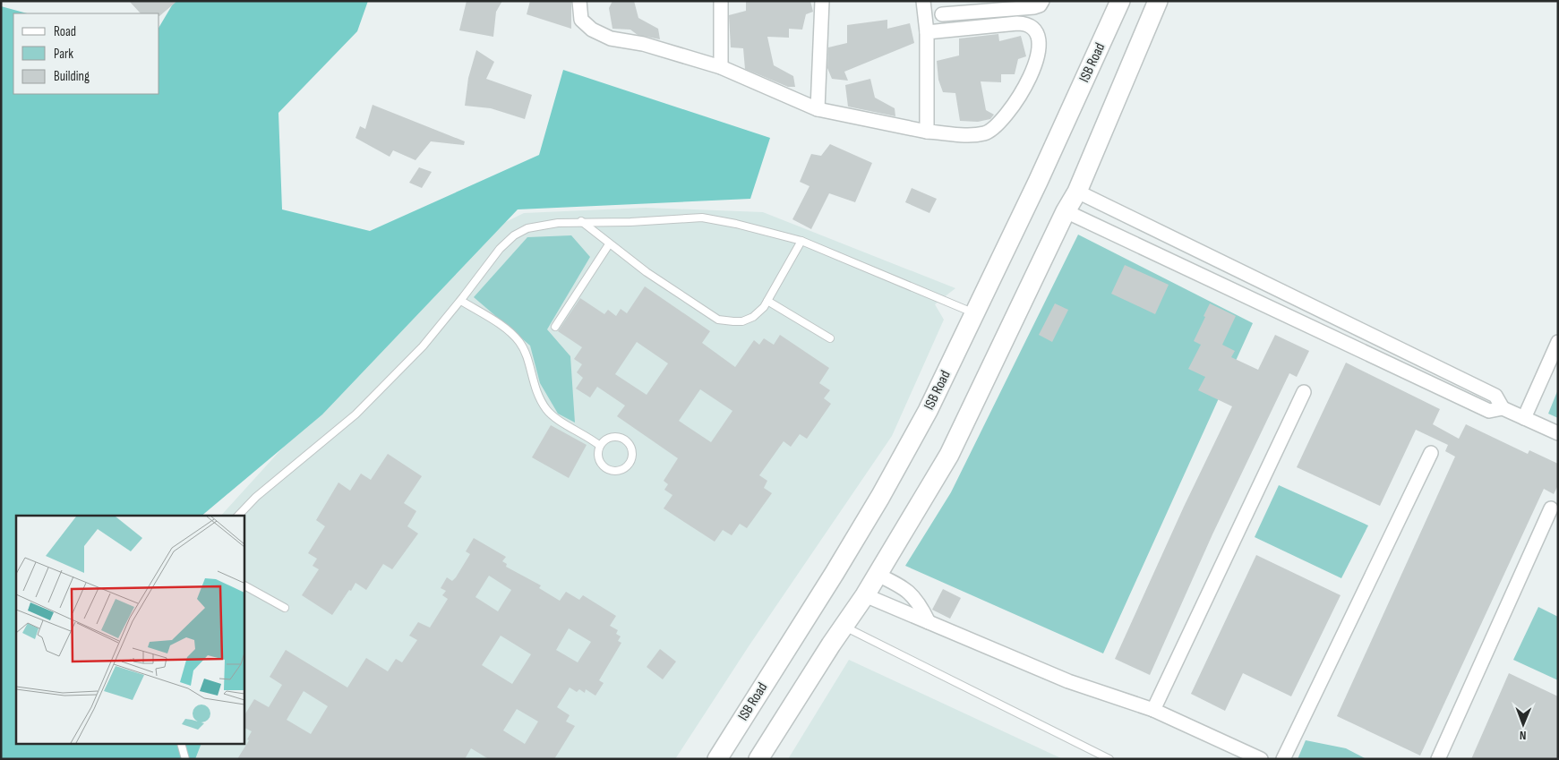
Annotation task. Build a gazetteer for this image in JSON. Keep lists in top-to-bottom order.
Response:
{
  "streets": {
    "main road": ["ISB Road"]
  },
  "legend": ["Road", "Park", "Building"],
  "north": "bottom"
}
